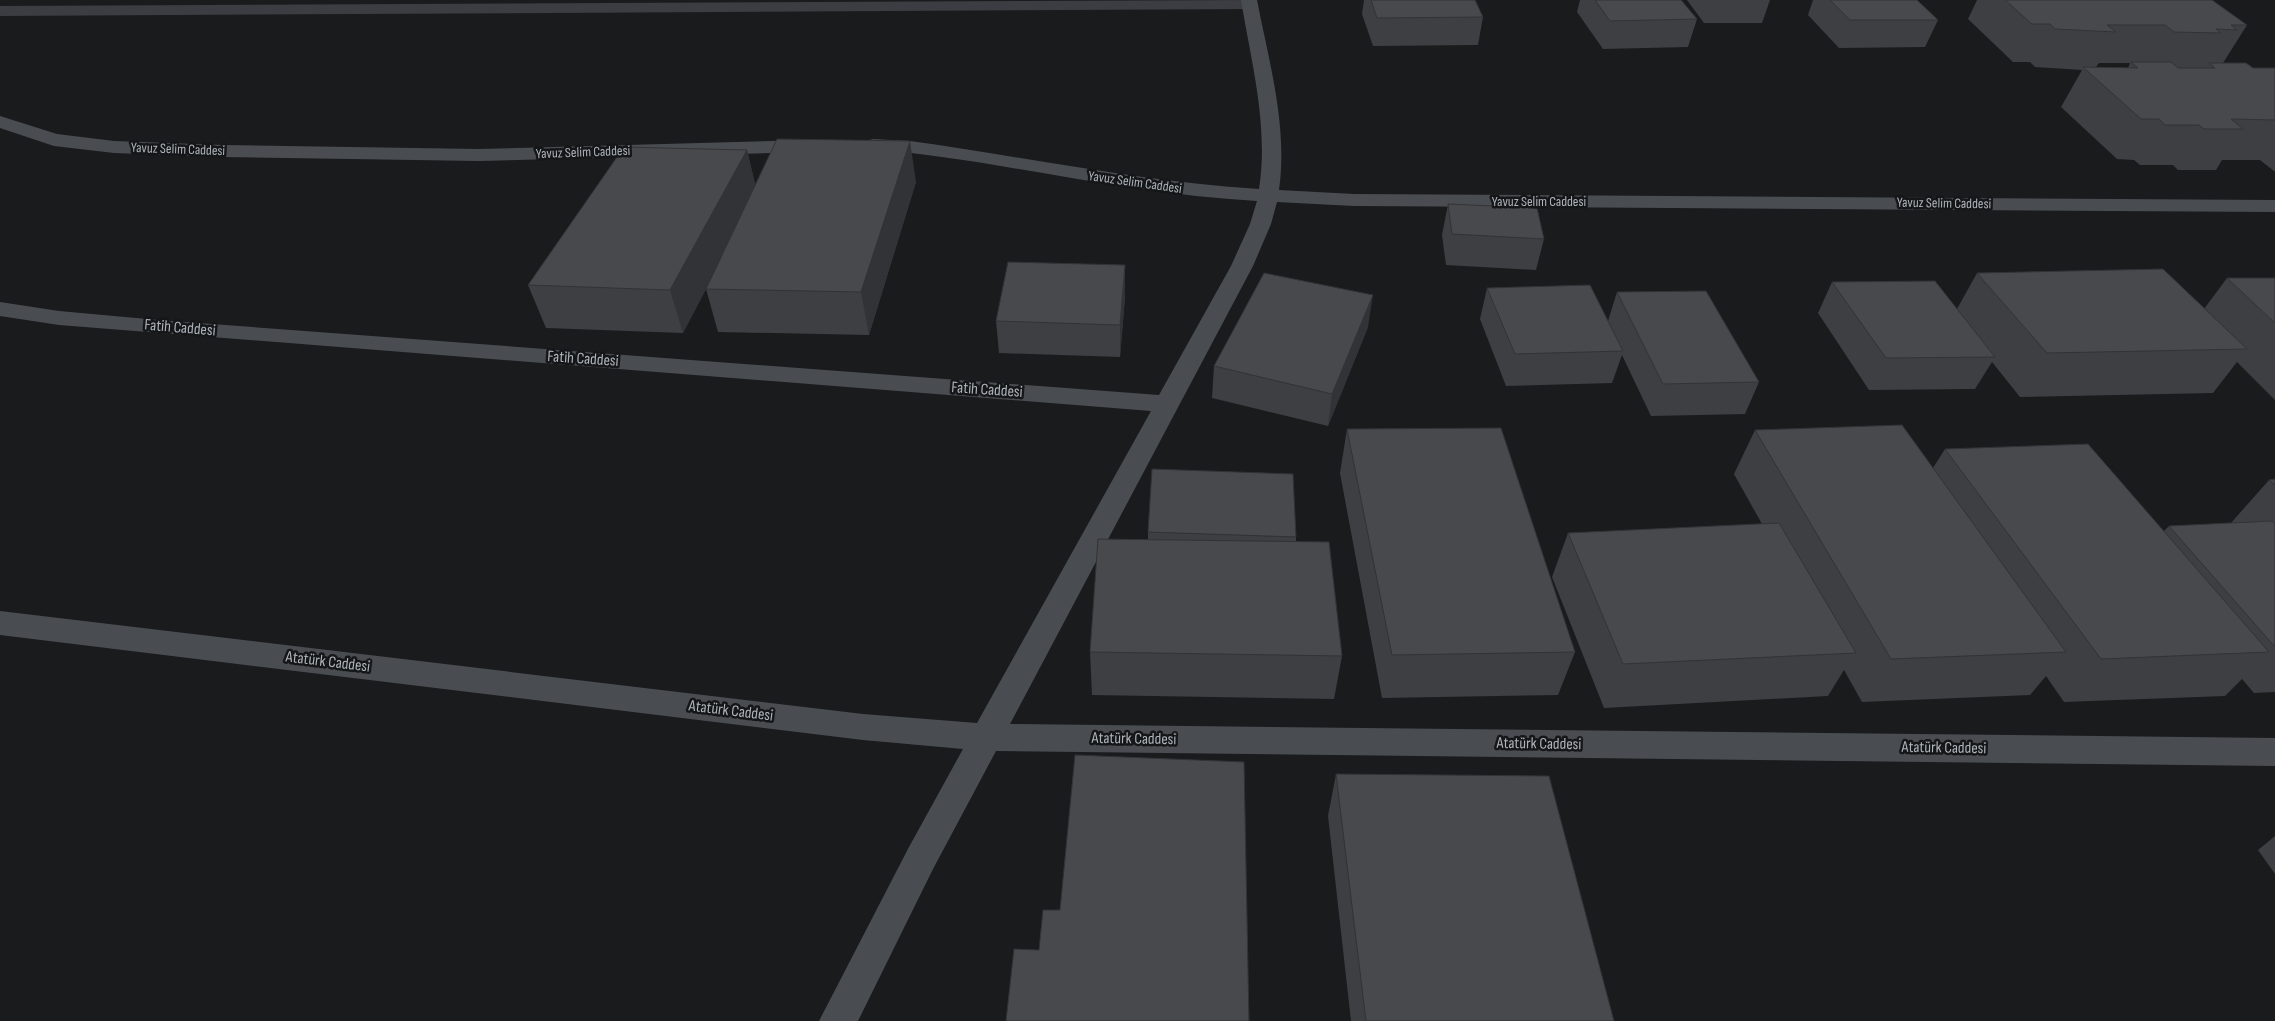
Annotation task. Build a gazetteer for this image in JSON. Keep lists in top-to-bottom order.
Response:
{
  "streets": {
    "street": ["Yavuz Selim Caddesi", "Fatih Caddesi", "Atatürk Caddesi"]
  }
}
